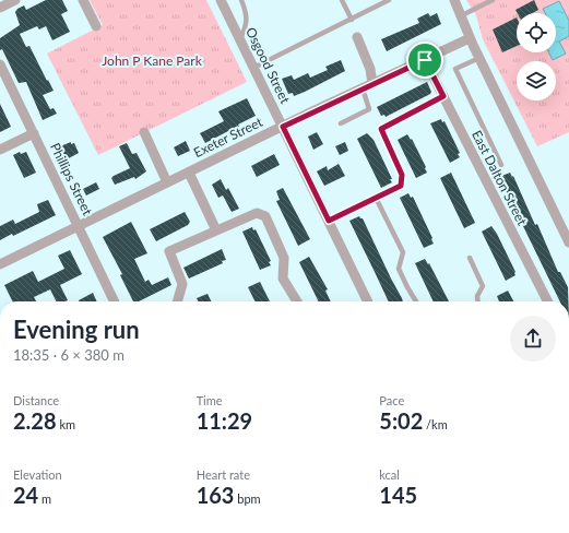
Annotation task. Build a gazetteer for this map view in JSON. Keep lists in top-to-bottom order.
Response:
{
  "streets": {
    "street": [
      "Osgood Street",
      "Exeter Street",
      "East Dalton Street",
      "Phillips Street"
    ]
  },
  "crossings": [
    ["Osgood Street", "Exeter Street"],
    ["Exeter Street", "East Dalton Street"],
    ["Exeter Street", "Phillips Street"]
  ],
  "parks": ["John P Kane Park"],
  "page": {
    "heading": ["Evening run", "18:35 · 6 × 380 m"],
    "stats": [
      ["Distance", "2.28 km"],
      ["Time", "11:29"],
      ["Pace", "5:02 /km"],
      ["Elevation", "24 m"],
      ["Heart rate", "163 bpm"],
      ["kcal", "145"]
    ]
  }
}
